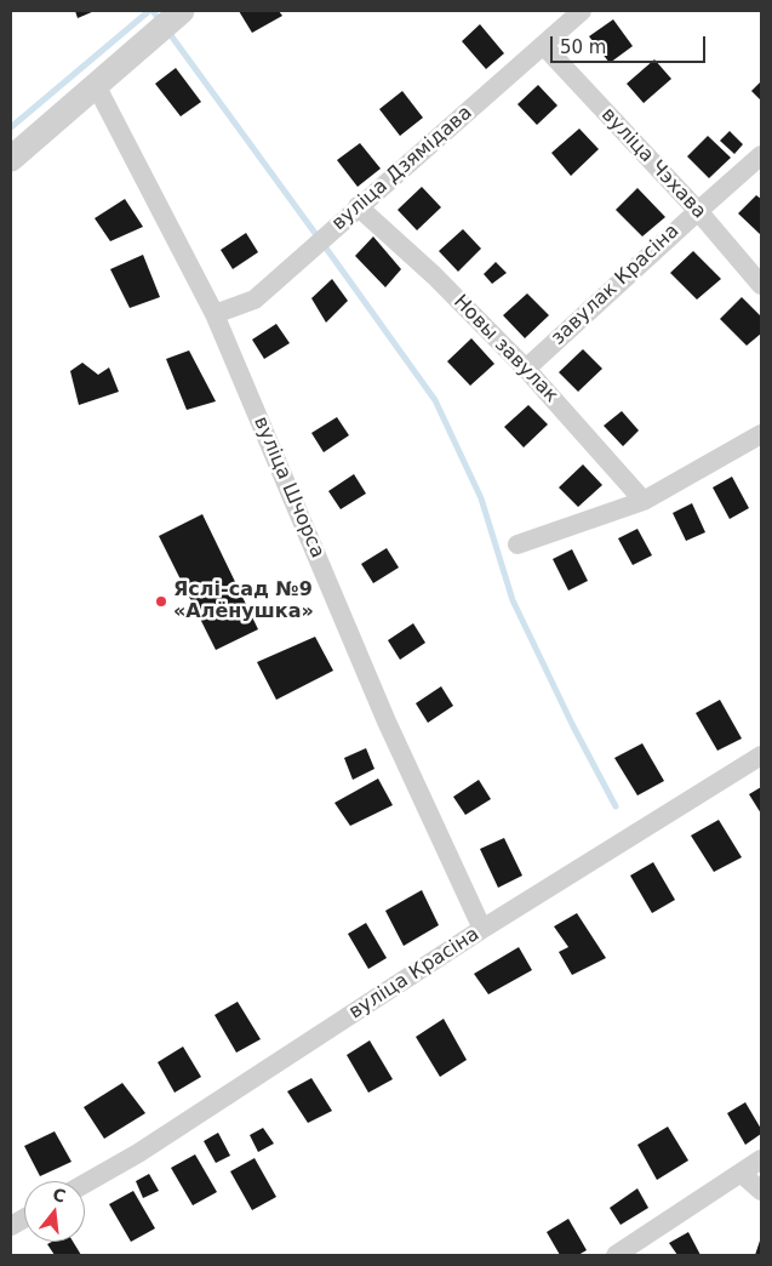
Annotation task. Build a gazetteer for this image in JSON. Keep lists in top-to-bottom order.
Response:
{
  "streets": {
    "street": [
      "вуліца Чэхава",
      "вуліца Дзямідава",
      "завулак Красіна",
      "Новы завулак",
      "вуліца Шчорса",
      "вуліца Красіна"
    ]
  },
  "crossings": [
    ["вуліца Чэхава", "вуліца Дзямідава"],
    ["вуліца Чэхава", "завулак Красіна"],
    ["вуліца Дзямідава", "Новы завулак"],
    ["вуліца Дзямідава", "вуліца Шчорса"],
    ["завулак Красіна", "Новы завулак"],
    ["вуліца Шчорса", "вуліца Красіна"]
  ],
  "places": ["Яслі-сад №9 «Алёнушка»"],
  "scale_bar": "50 m",
  "north": "top"
}
